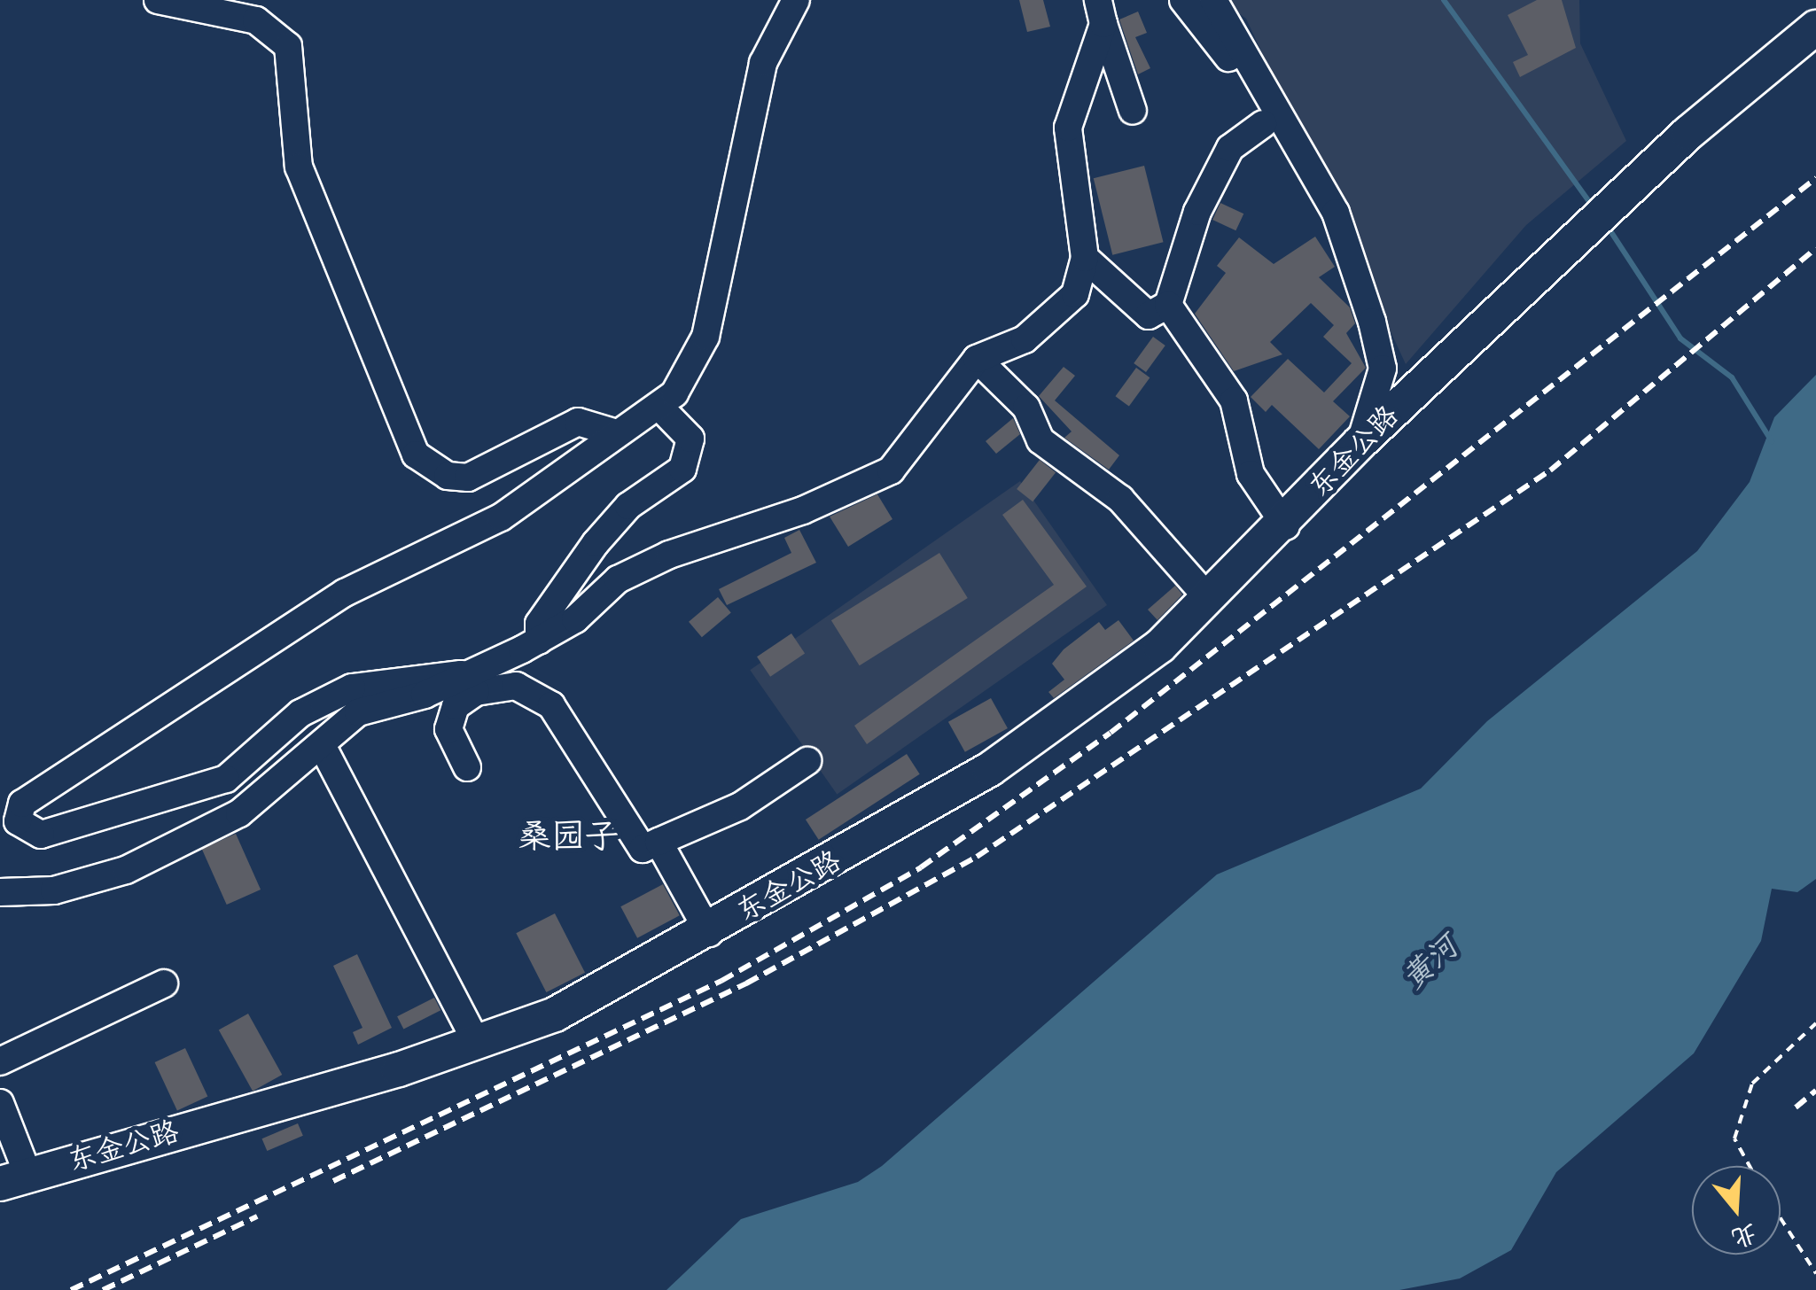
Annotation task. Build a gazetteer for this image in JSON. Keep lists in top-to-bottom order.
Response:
{
  "streets": {
    "main road": ["东金公路"]
  },
  "districts": ["桑园子"],
  "water": ["黄河"],
  "north": "bottom"
}
